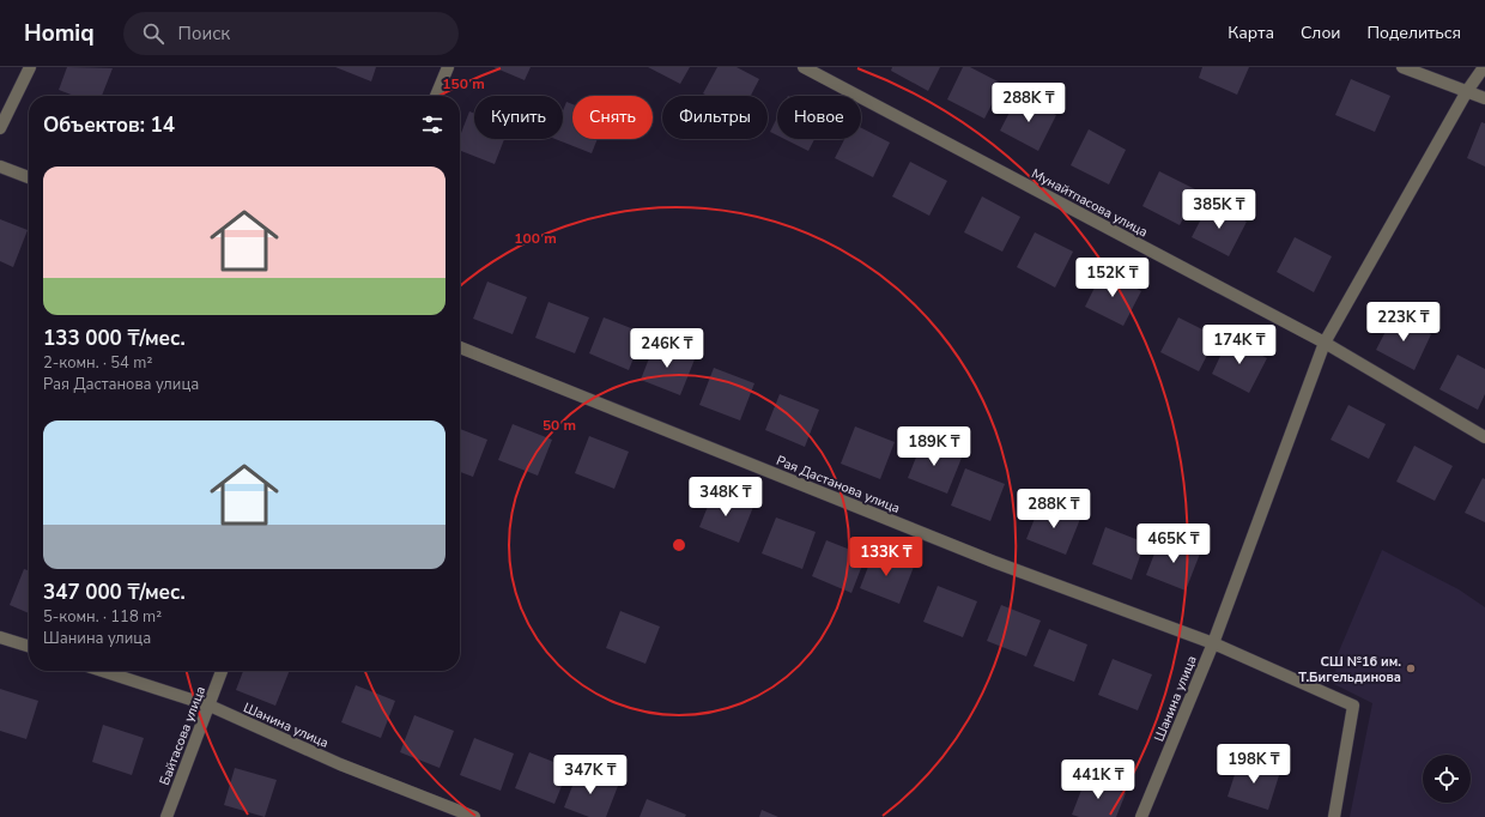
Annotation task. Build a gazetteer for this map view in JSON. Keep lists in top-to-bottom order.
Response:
{
  "streets": {
    "street": [
      "Мунайтпасова улица",
      "Рая Дастанова улица",
      "Шанина улица",
      "Байтасова улица"
    ]
  },
  "crossings": [
    ["Мунайтпасова улица", "Шанина улица"],
    ["Рая Дастанова улица", "Шанина улица"],
    ["Шанина улица", "Байтасова улица"]
  ],
  "places": ["СШ №16 им. Т.Бигельдинова"],
  "page": {
    "header": "Homiq",
    "search": "Поиск",
    "nav": ["Карта", "Слои", "Поделиться"],
    "price": [
      "288K ₸",
      "385K ₸",
      "152K ₸",
      "223K ₸",
      "174K ₸",
      "246K ₸",
      "189K ₸",
      "348K ₸",
      "288K ₸",
      "465K ₸",
      "133K ₸",
      "198K ₸",
      "347K ₸",
      "441K ₸"
    ],
    "chip": [
      "Купить",
      "Снять",
      "Фильтры",
      "Новое"
    ],
    "heading": "Объектов: 14",
    "list": [
      {
        "name": "133 000 ₸/мес.",
        "note": "2-комн. · 54 m² · Рая Дастанова улица"
      },
      {
        "name": "347 000 ₸/мес.",
        "note": "5-комн. · 118 m² · Шанина улица"
      }
    ]
  },
  "rings": ["150 m", "100 m", "50 m"]
}
